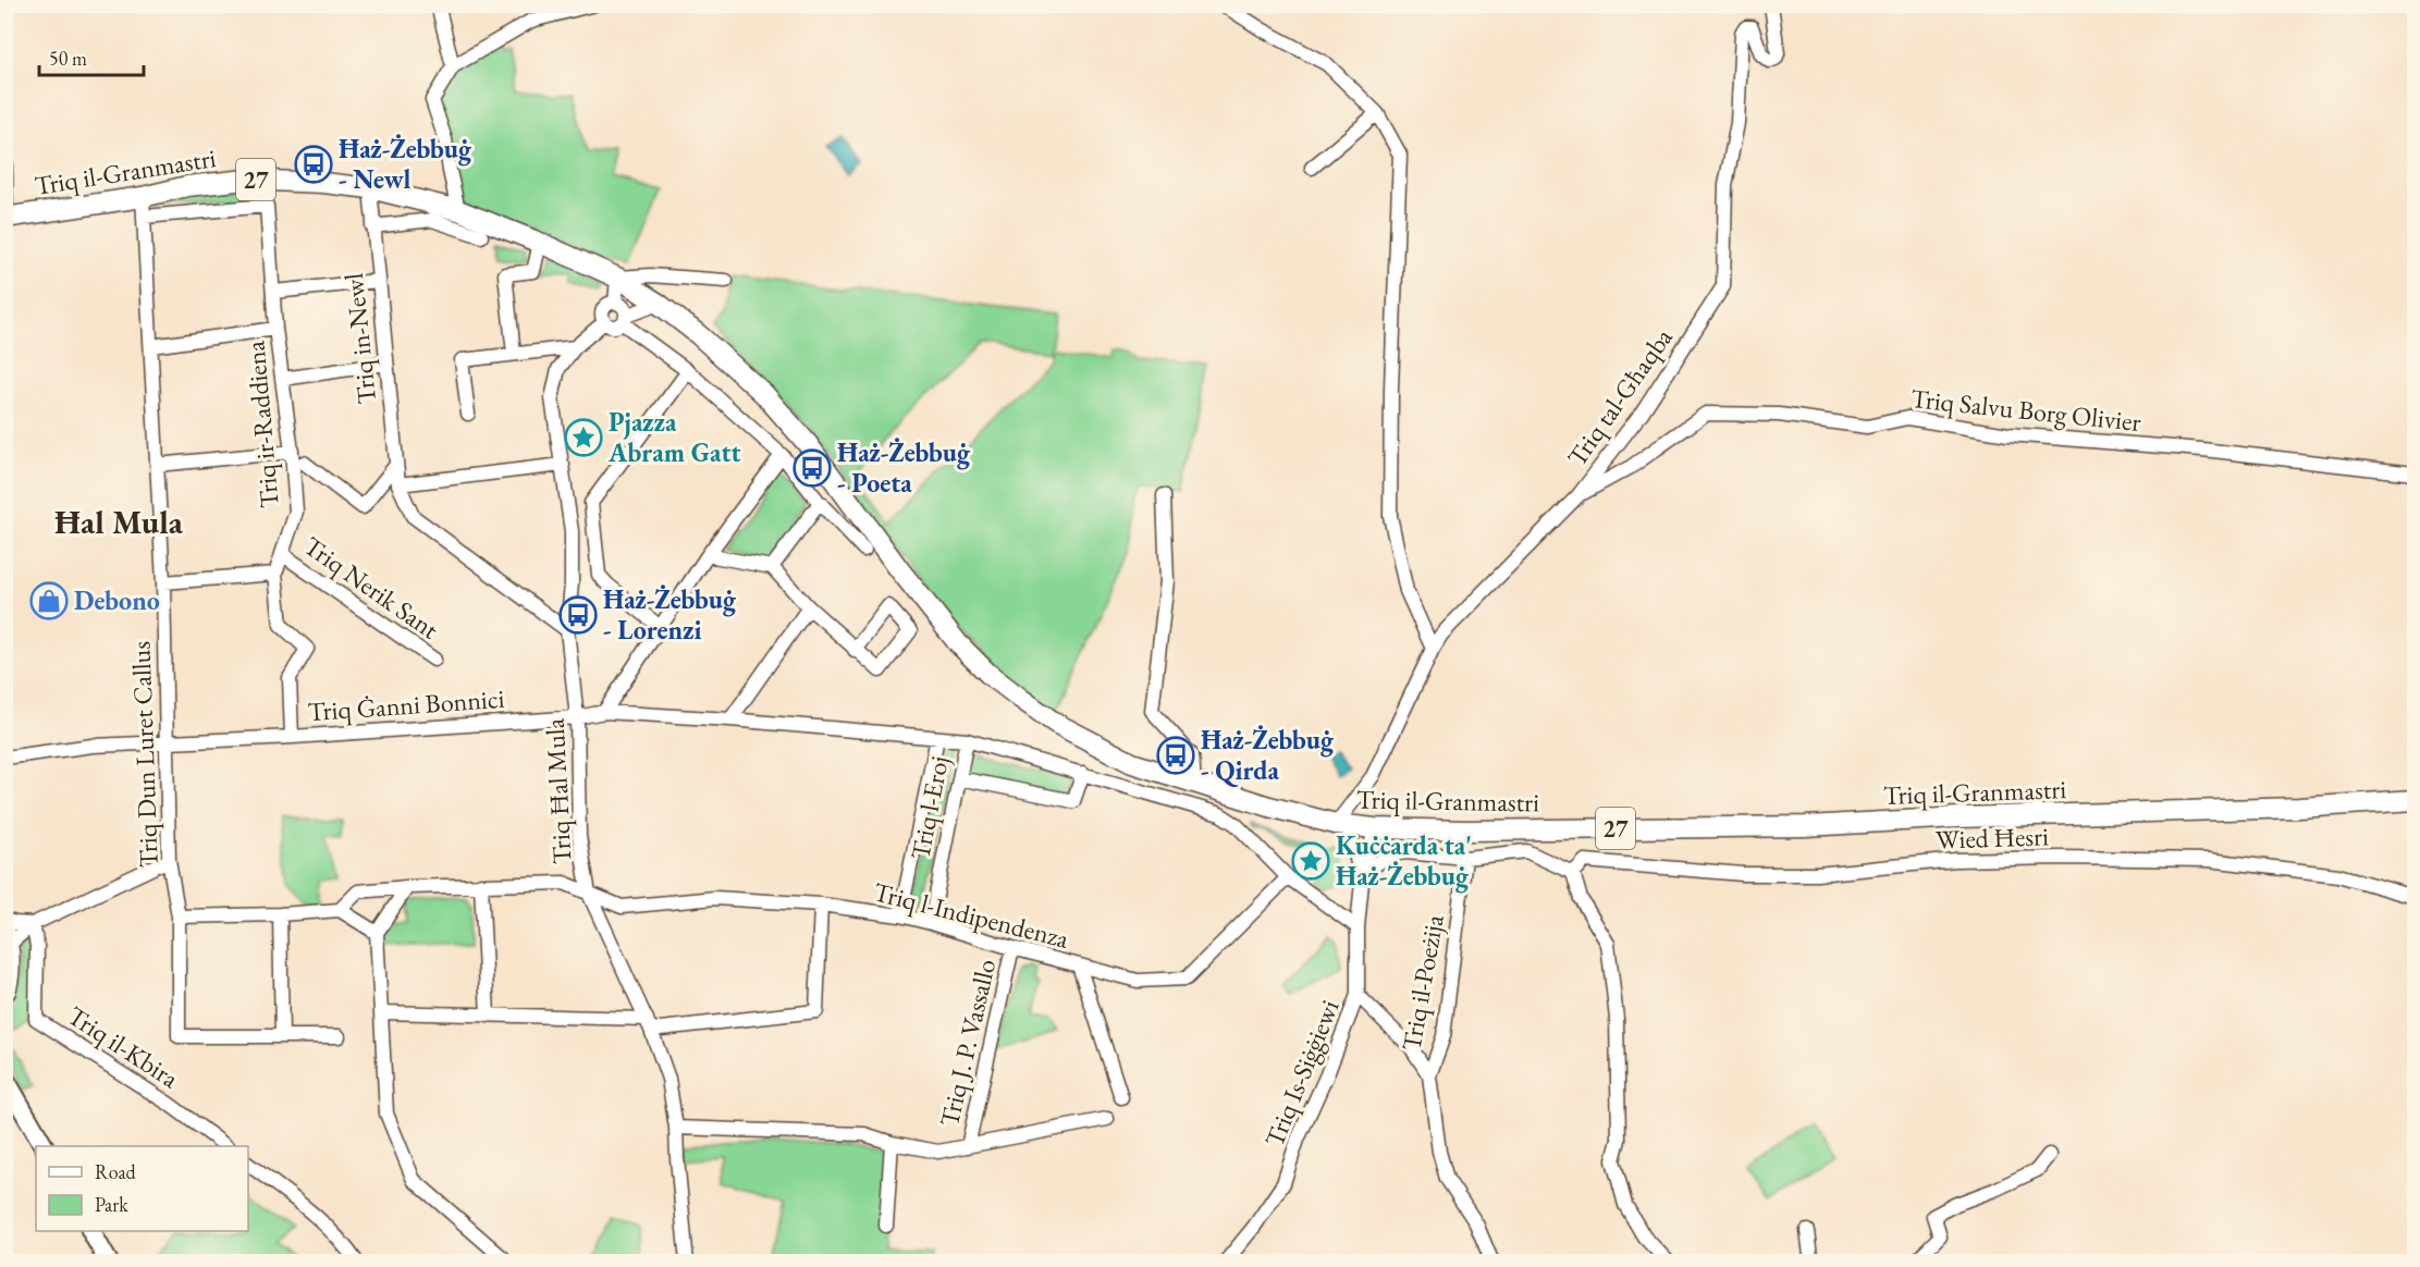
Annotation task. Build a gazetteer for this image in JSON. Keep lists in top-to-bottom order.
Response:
{
  "streets": {
    "main road": ["Triq il-Granmastri", "27"],
    "street": [
      "Triq in-Newl",
      "Triq tal-Għaqba",
      "Triq Salvu Borg Olivier",
      "Triq ir-Raddiena",
      "Triq Nerik Sant",
      "Triq Ġanni Bonnici",
      "Triq Dun Luret Callus",
      "Triq Ħal Mula",
      "Triq l-Eroj",
      "Wied Ħesri",
      "Triq l-Indipendenza",
      "Triq il-Poeżija",
      "Triq J. P. Vassallo",
      "Triq il-Kbira",
      "Triq Is-Siġġiewi"
    ]
  },
  "crossings": [
    ["Triq il-Granmastri", "Triq in-Newl"],
    ["Triq il-Granmastri", "Triq tal-Għaqba"],
    ["Triq il-Granmastri", "Triq ir-Raddiena"],
    ["Triq il-Granmastri", "Triq Dun Luret Callus"],
    ["Triq il-Granmastri", "Triq Is-Siġġiewi"],
    ["Triq in-Newl", "Triq Ħal Mula"],
    ["Triq tal-Għaqba", "Triq Salvu Borg Olivier"],
    ["Triq tal-Għaqba", "Triq Is-Siġġiewi"],
    ["Triq ir-Raddiena", "Triq Nerik Sant"],
    ["Triq ir-Raddiena", "Triq Ġanni Bonnici"],
    ["Triq ir-Raddiena", "Triq Dun Luret Callus"],
    ["Triq Nerik Sant", "Triq Dun Luret Callus"],
    ["Triq Ġanni Bonnici", "Triq Dun Luret Callus"],
    ["Triq Ġanni Bonnici", "Triq Ħal Mula"],
    ["Triq Ġanni Bonnici", "Triq l-Eroj"],
    ["Triq Ġanni Bonnici", "Triq l-Indipendenza"],
    ["Triq Ġanni Bonnici", "Triq Is-Siġġiewi"],
    ["Triq Ħal Mula", "Triq l-Indipendenza"],
    ["Triq l-Eroj", "Triq l-Indipendenza"],
    ["Triq l-Indipendenza", "Triq J. P. Vassallo"]
  ],
  "districts": ["Ħal Mula"],
  "places": {
    "bus stop": [
      "Ħaż-Żebbuġ - Newl",
      "Ħaż-Żebbuġ - Poeta",
      "Ħaż-Żebbuġ - Lorenzi",
      "Ħaż-Żebbuġ - Qirda"
    ],
    "place": ["Pjazza Abram Gatt", "Kuċċarda ta' Ħaż-Żebbuġ"],
    "shop": ["Debono"]
  },
  "legend": ["Road", "Park"],
  "scale_bar": "50 m"
}
